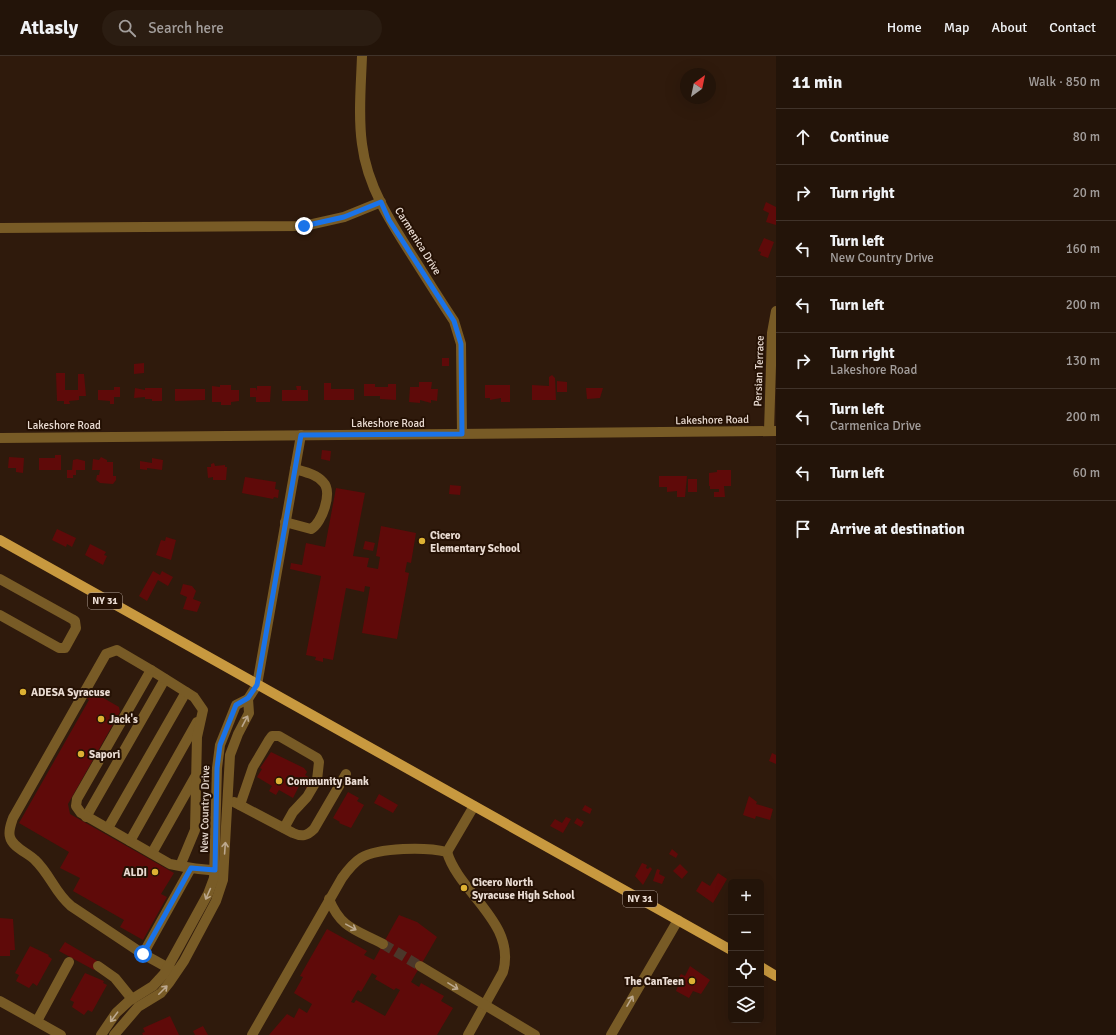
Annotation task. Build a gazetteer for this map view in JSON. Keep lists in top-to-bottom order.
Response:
{
  "streets": {
    "main road": ["NY 31"],
    "street": [
      "Carmenica Drive",
      "Persian Terrace",
      "Lakeshore Road",
      "New Country Drive"
    ]
  },
  "crossings": [
    ["Carmenica Drive", "Lakeshore Road"],
    ["Persian Terrace", "Lakeshore Road"],
    ["NY 31", "New Country Drive"]
  ],
  "places": [
    "Cicero Elementary School",
    "ADESA Syracuse",
    "Jack's",
    "Sapori",
    "Community Bank",
    "ALDI",
    "Cicero North Syracuse High School",
    "The CanTeen"
  ],
  "north": "top right",
  "page": {
    "header": "Atlasly",
    "search": "Search here",
    "nav": [
      "Home",
      "Map",
      "About",
      "Contact"
    ],
    "heading": ["11 min", "Walk · 850 m"],
    "list": [
      ["Continue", "80 m"],
      ["Turn right", "20 m"],
      ["Turn left", "New Country Drive", "160 m"],
      ["Turn left", "200 m"],
      ["Turn right", "Lakeshore Road", "130 m"],
      ["Turn left", "Carmenica Drive", "200 m"],
      ["Turn left", "60 m"],
      "Arrive at destination"
    ],
    "map_buttons": ["+", "−"]
  }
}
